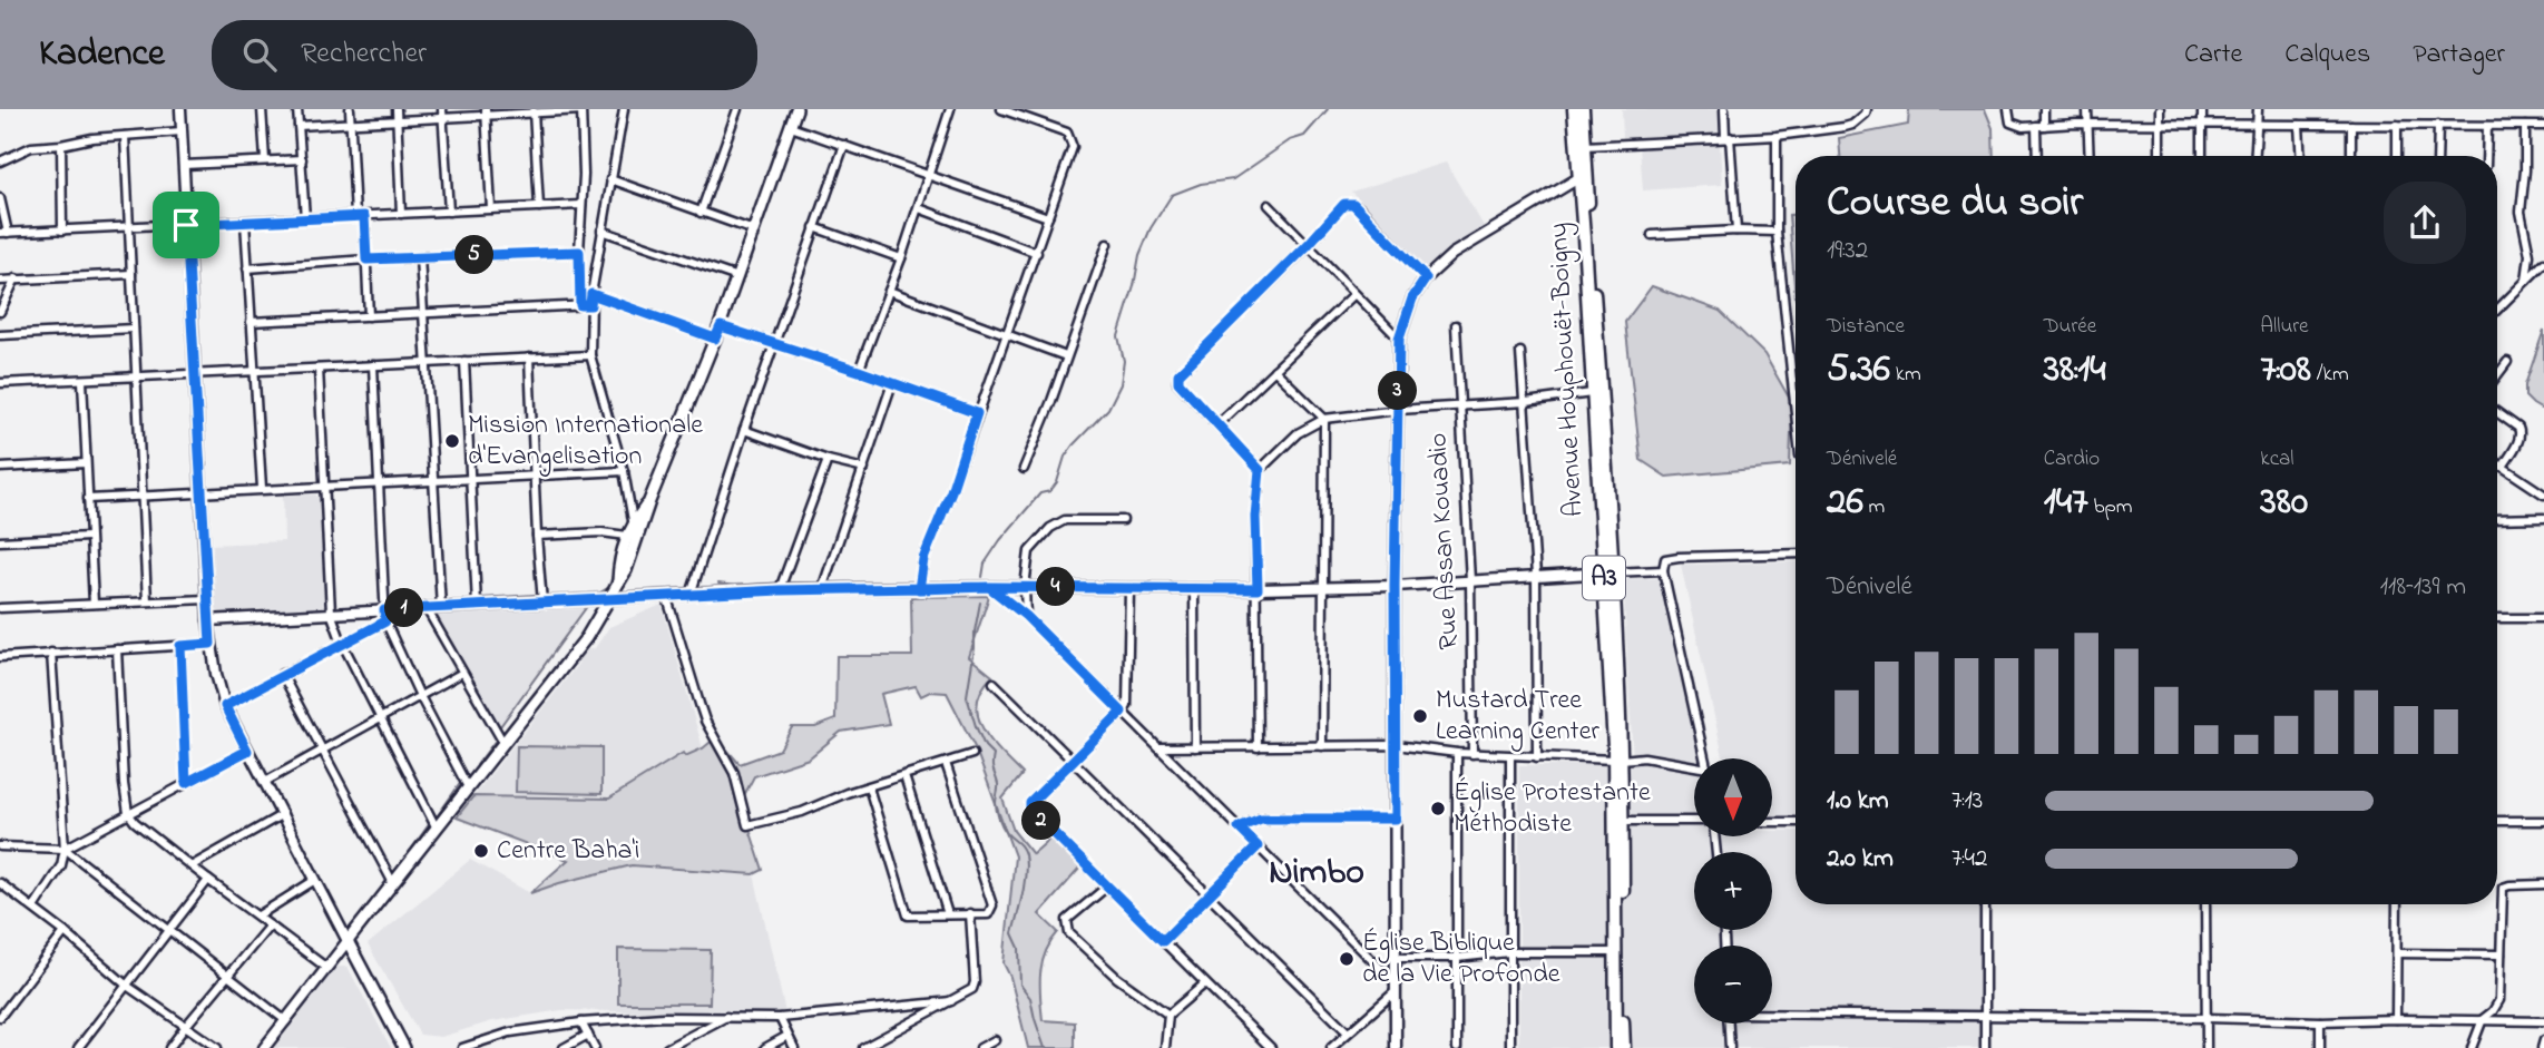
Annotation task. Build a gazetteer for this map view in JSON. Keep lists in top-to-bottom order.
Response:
{
  "streets": {
    "highway": ["Avenue Houphouët-Boigny", "A3"],
    "street": ["Rue Assan Kouadio"]
  },
  "districts": ["Nimbo"],
  "places": [
    "Mission Internationale d'Evangelisation",
    "Mustard Tree Learning Center",
    "Église Protestante Méthodiste",
    "Centre Baha'i",
    "Église Biblique de la Vie Profonde"
  ],
  "north": "bottom",
  "page": {
    "header": "Kadence",
    "search": "Rechercher",
    "nav": ["Carte", "Calques", "Partager"],
    "heading": ["Course du soir", "19:32"],
    "pins": [
      "5",
      "3",
      "4",
      "1",
      "2"
    ],
    "stats": [
      ["Distance", "5.36 km"],
      ["Durée", "38:14"],
      ["Allure", "7:08 /km"],
      ["Dénivelé", "26 m"],
      ["Cardio", "147 bpm"],
      ["kcal", "380"]
    ],
    "chart": ["Dénivelé", "118–139 m"],
    "map_buttons": ["+", "−"],
    "list": [
      {
        "name": "1.0 km",
        "note": "7:13"
      },
      {
        "name": "2.0 km",
        "note": "7:42"
      }
    ]
  }
}
